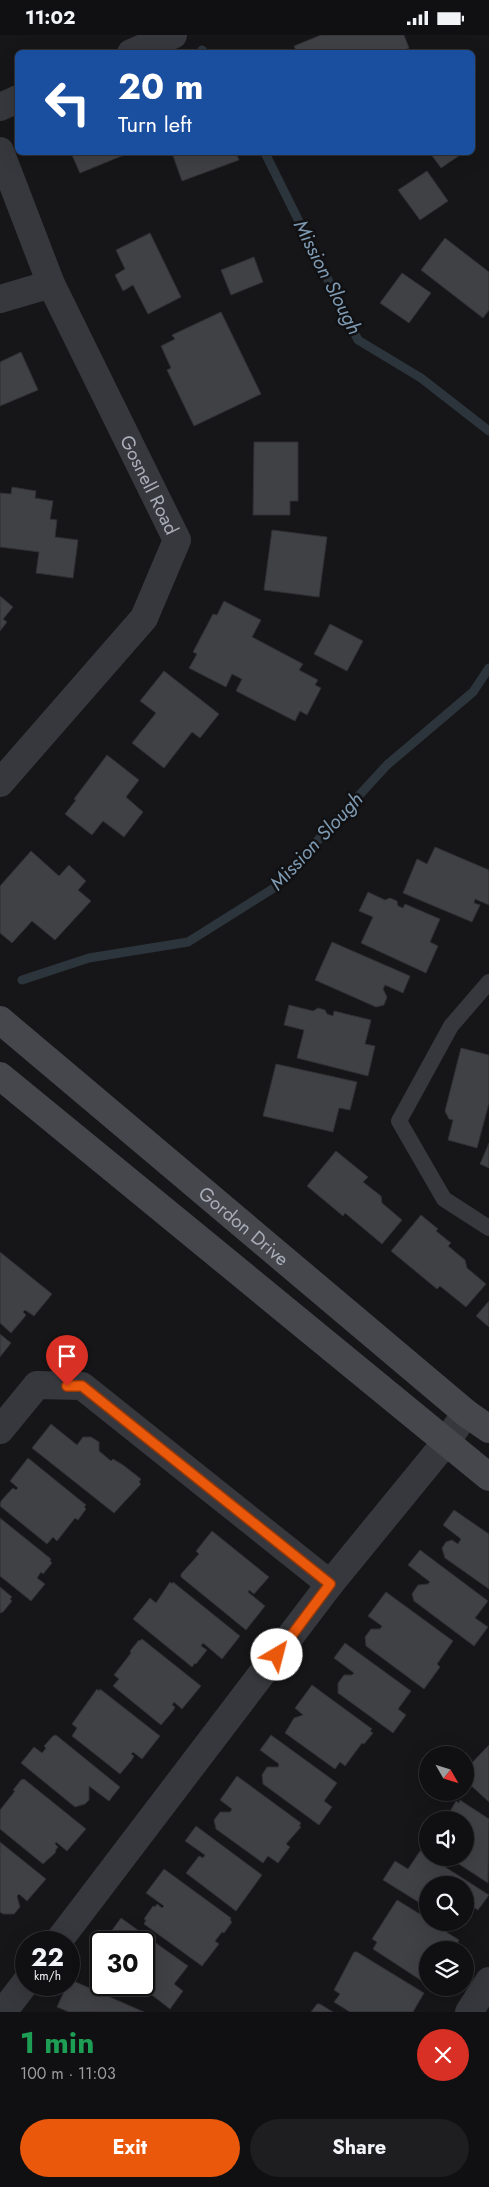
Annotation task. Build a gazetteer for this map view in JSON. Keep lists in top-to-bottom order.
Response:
{
  "streets": {
    "main road": ["Gordon Drive"],
    "street": ["Gosnell Road"]
  },
  "water": ["Mission Slough"],
  "north": "bottom right",
  "page": {
    "status": "11:02",
    "turn": ["20 m", "Turn left"],
    "speed": "22 km/h",
    "limit": "30",
    "heading": ["1 min", "100 m · 11:03"],
    "buttons": ["Exit", "Share"]
  }
}
